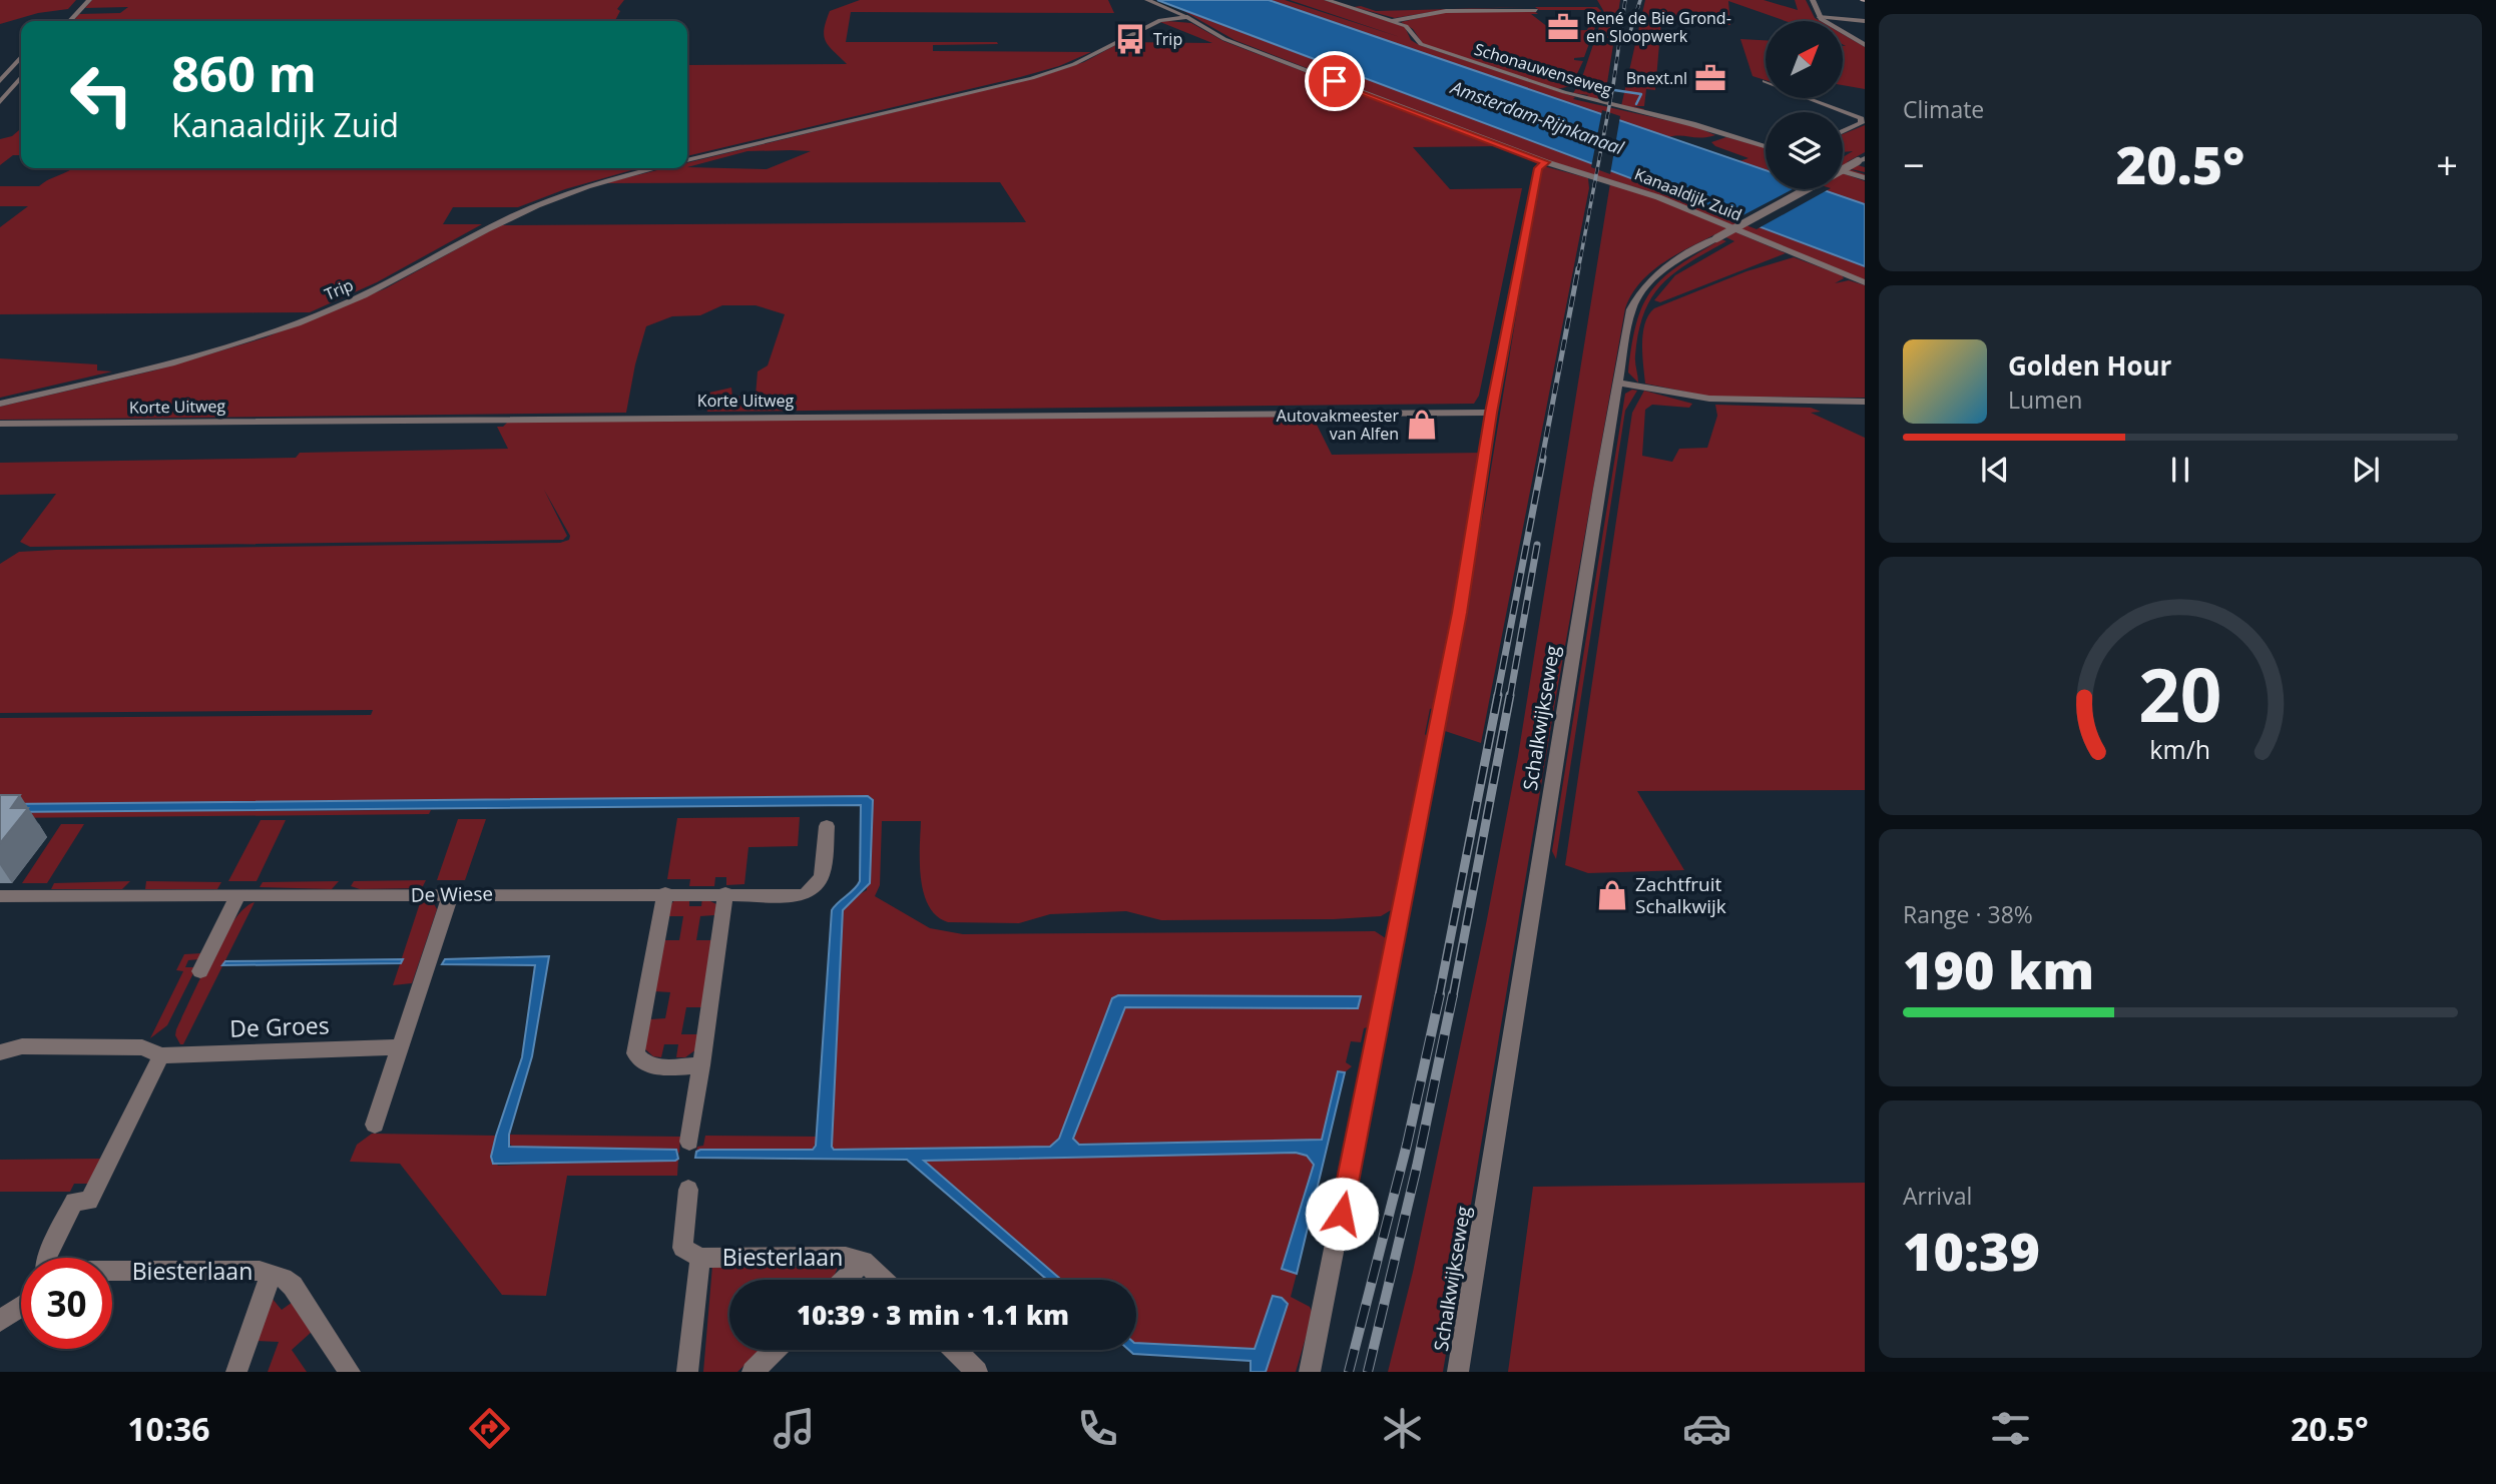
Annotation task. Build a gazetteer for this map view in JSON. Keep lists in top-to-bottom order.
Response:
{
  "streets": {
    "street": [
      "Schonauwenseweg",
      "Kanaaldijk Zuid",
      "Trip",
      "Korte Uitweg",
      "Schalkwijkseweg",
      "De Wiese",
      "De Groes",
      "Biesterlaan"
    ]
  },
  "water": ["Amsterdam-Rijnkanaal"],
  "places": {
    "office": ["René de Bie Grond- en Sloopwerk", "Bnext.nl"],
    "bus stop": ["Trip"],
    "shop": ["Autovakmeester van Alfen", "Zachtfruit Schalkwijk"]
  },
  "north": "top right",
  "page": {
    "tile": [
      "Climate",
      ["Range · 38%", "190 km"],
      ["Arrival", "10:39"]
    ],
    "turn": ["860 m", "Kanaaldijk Zuid"],
    "heat": ["−", "20.5°", "+"],
    "song": ["Golden Hour", "Lumen"],
    "limit": "30",
    "trip": "10:39 · 3 min · 1.1 km",
    "tabs": ["10:36", "20.5°"],
    "gauge": ["20", "km/h"]
  }
}
